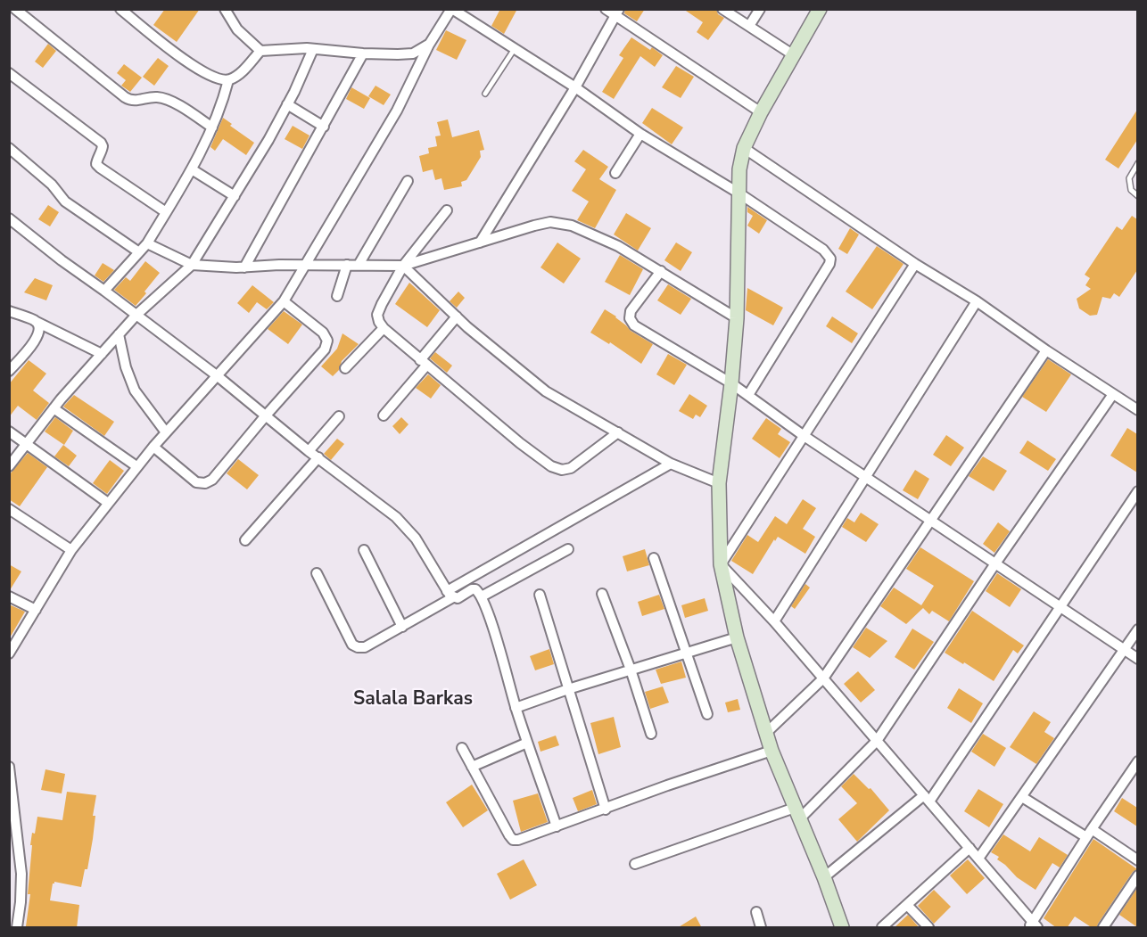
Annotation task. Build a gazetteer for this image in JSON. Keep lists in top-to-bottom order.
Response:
{
  "districts": ["Salala Barkas"]
}
